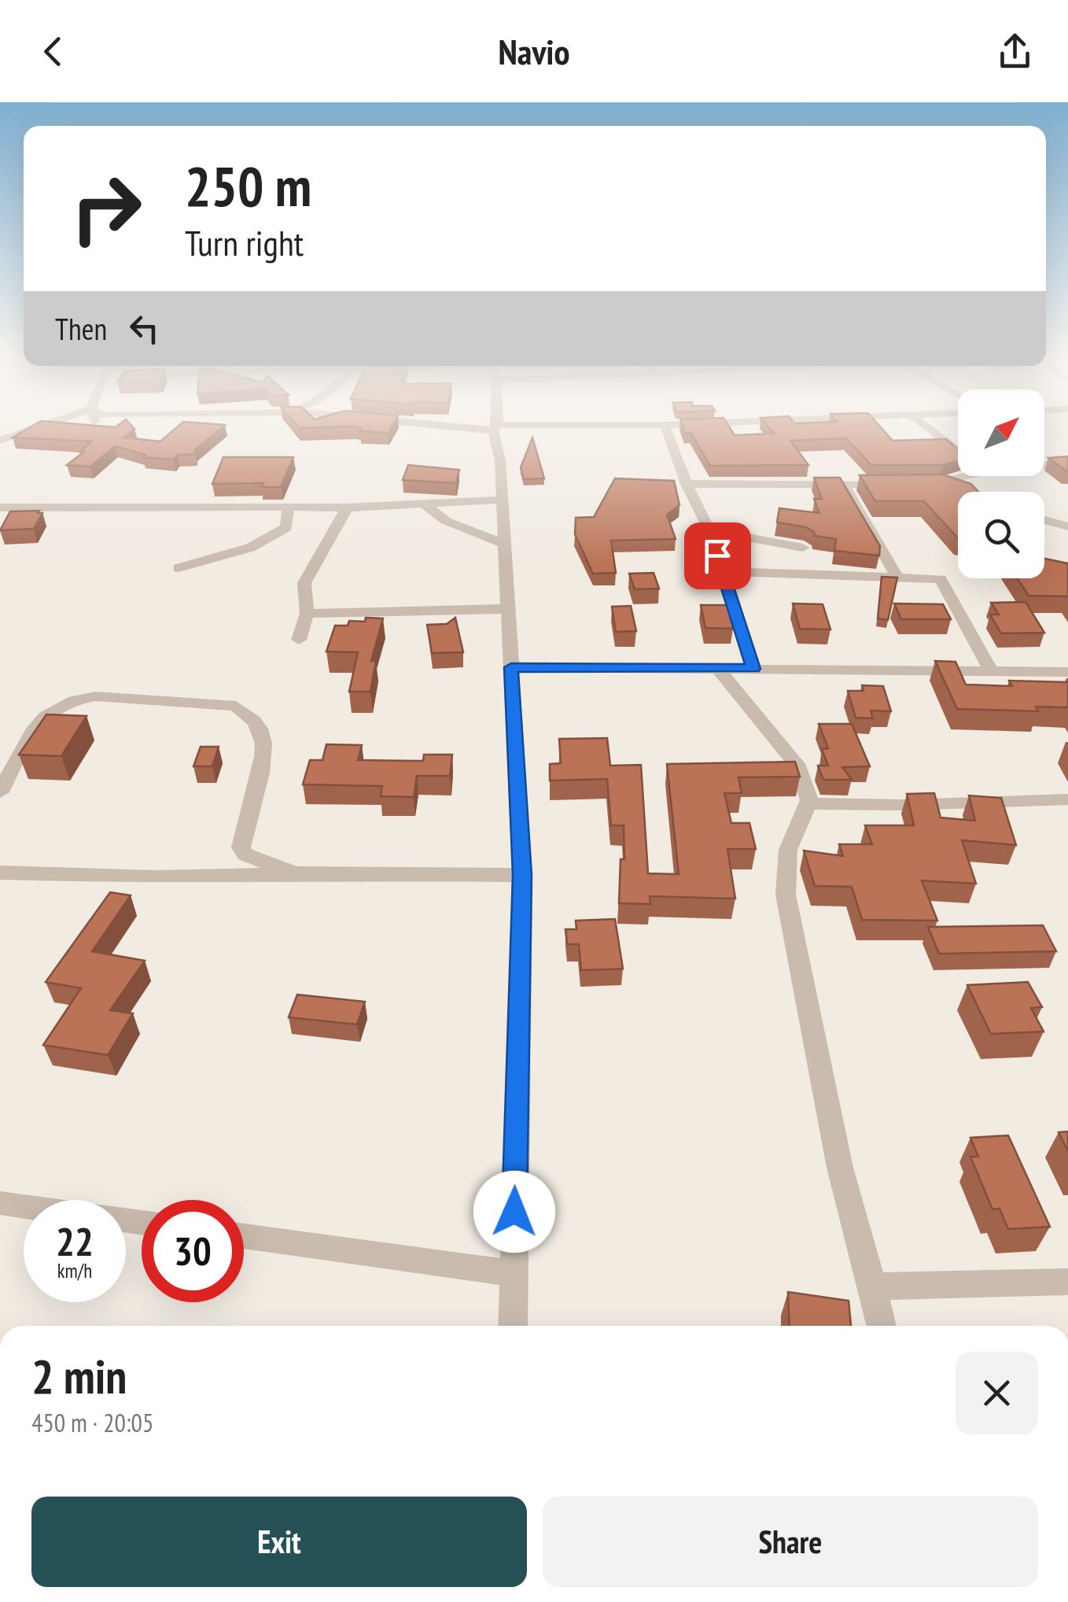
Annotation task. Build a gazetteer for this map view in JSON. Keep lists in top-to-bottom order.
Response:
{
  "north": "top right",
  "page": {
    "header": "Navio",
    "turn": ["250 m", "Turn right"],
    "then": "Then",
    "speed": "22 km/h",
    "limit": "30",
    "heading": ["2 min", "450 m · 20:05"],
    "buttons": ["Exit", "Share"]
  }
}
